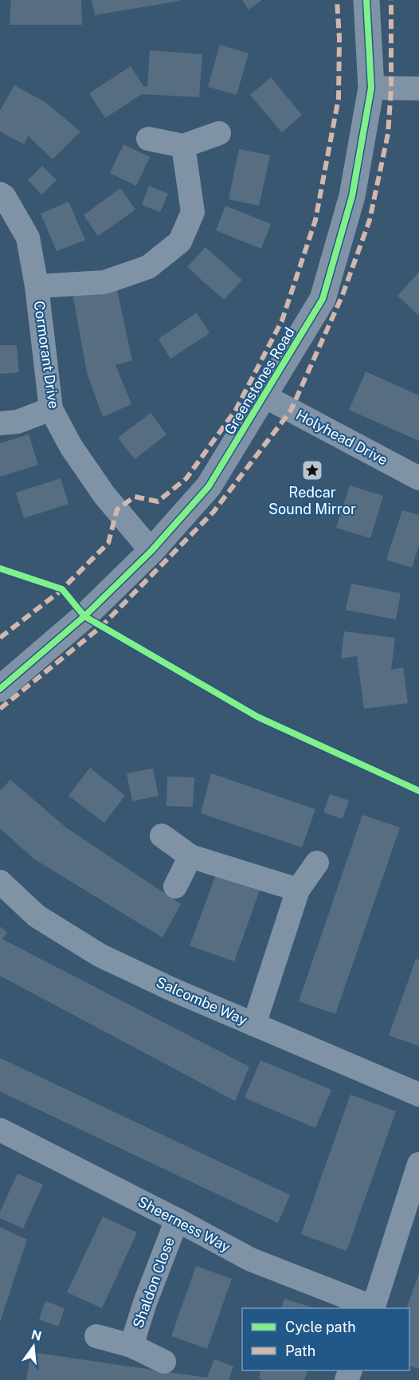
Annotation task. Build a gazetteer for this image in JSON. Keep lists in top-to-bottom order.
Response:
{
  "streets": {
    "street": [
      "Cormorant Drive",
      "Greenstones Road",
      "Holyhead Drive",
      "Salcombe Way",
      "Sheerness Way",
      "Shaldon Close"
    ]
  },
  "crossings": [
    ["Cormorant Drive", "Greenstones Road"],
    ["Greenstones Road", "Holyhead Drive"],
    ["Sheerness Way", "Shaldon Close"]
  ],
  "places": {
    "place": ["Redcar Sound Mirror"]
  },
  "legend": ["Cycle path", "Path"],
  "north": "top"
}
